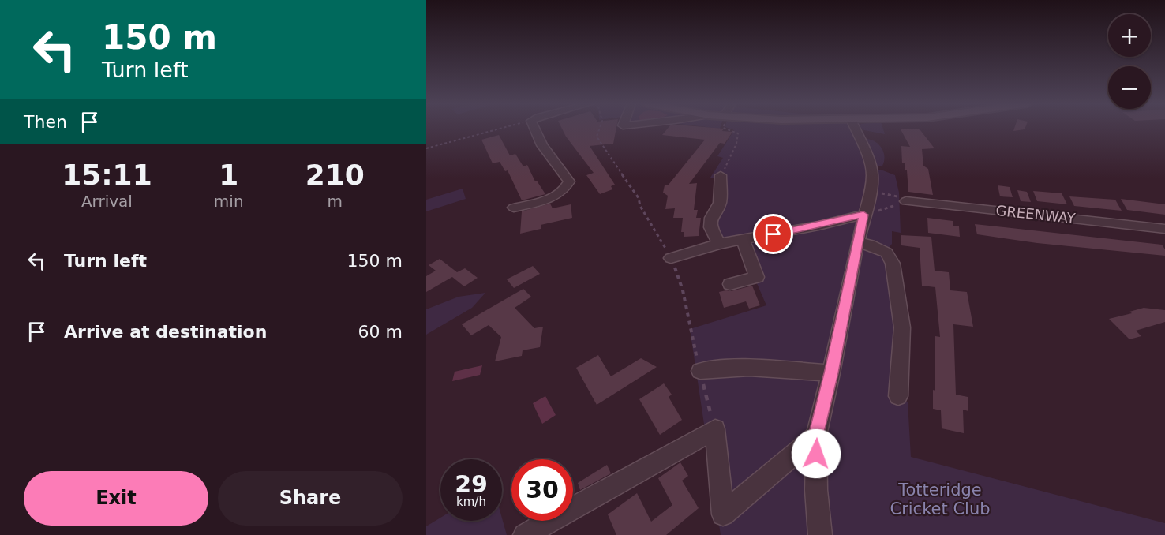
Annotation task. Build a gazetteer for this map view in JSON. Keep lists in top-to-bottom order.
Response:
{
  "streets": {
    "street": ["GREENWAY"]
  },
  "parks": ["Totteridge Cricket Club"],
  "page": {
    "turn": ["150 m", "Turn left"],
    "map_buttons": ["+", "−"],
    "then": "Then",
    "eta": [
      "15:11",
      "Arrival",
      "1",
      "min",
      "210",
      "m"
    ],
    "list": [
      {
        "name": "Turn left",
        "value": "150 m"
      },
      {
        "name": "Arrive at destination",
        "value": "60 m"
      }
    ],
    "speed": "29 km/h",
    "limit": "30",
    "buttons": ["Exit", "Share"]
  }
}
